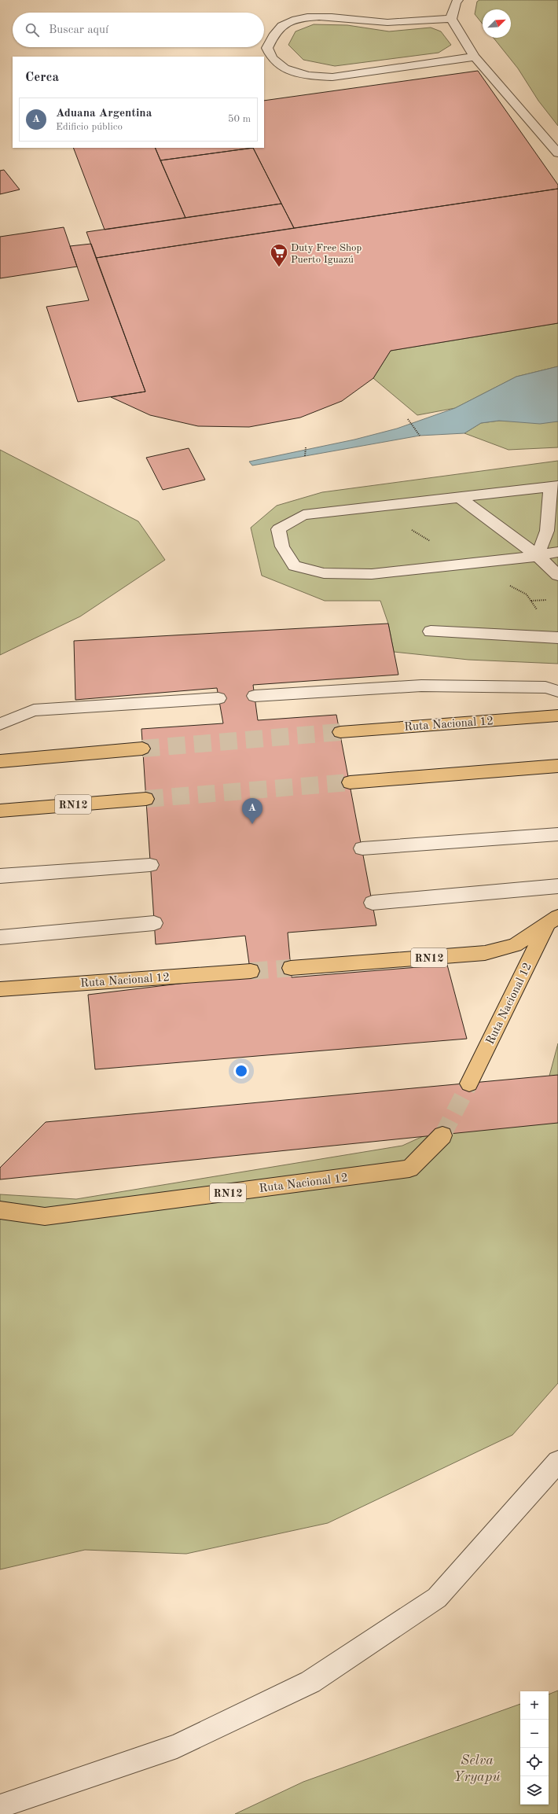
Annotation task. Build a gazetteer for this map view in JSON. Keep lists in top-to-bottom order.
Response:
{
  "streets": {
    "highway": ["Ruta Nacional 12", "RN12"]
  },
  "parks": ["Selva Yryapú"],
  "places": {
    "supermarket": ["Duty Free Shop Puerto Iguazú"]
  },
  "north": "top right",
  "page": {
    "search": "Buscar aquí",
    "heading": "Cerca",
    "list": [
      {
        "mark": "A",
        "name": "Aduana Argentina",
        "note": "Edificio público",
        "value": "50 m"
      }
    ],
    "pins": "A",
    "map_buttons": ["+", "−"]
  }
}
